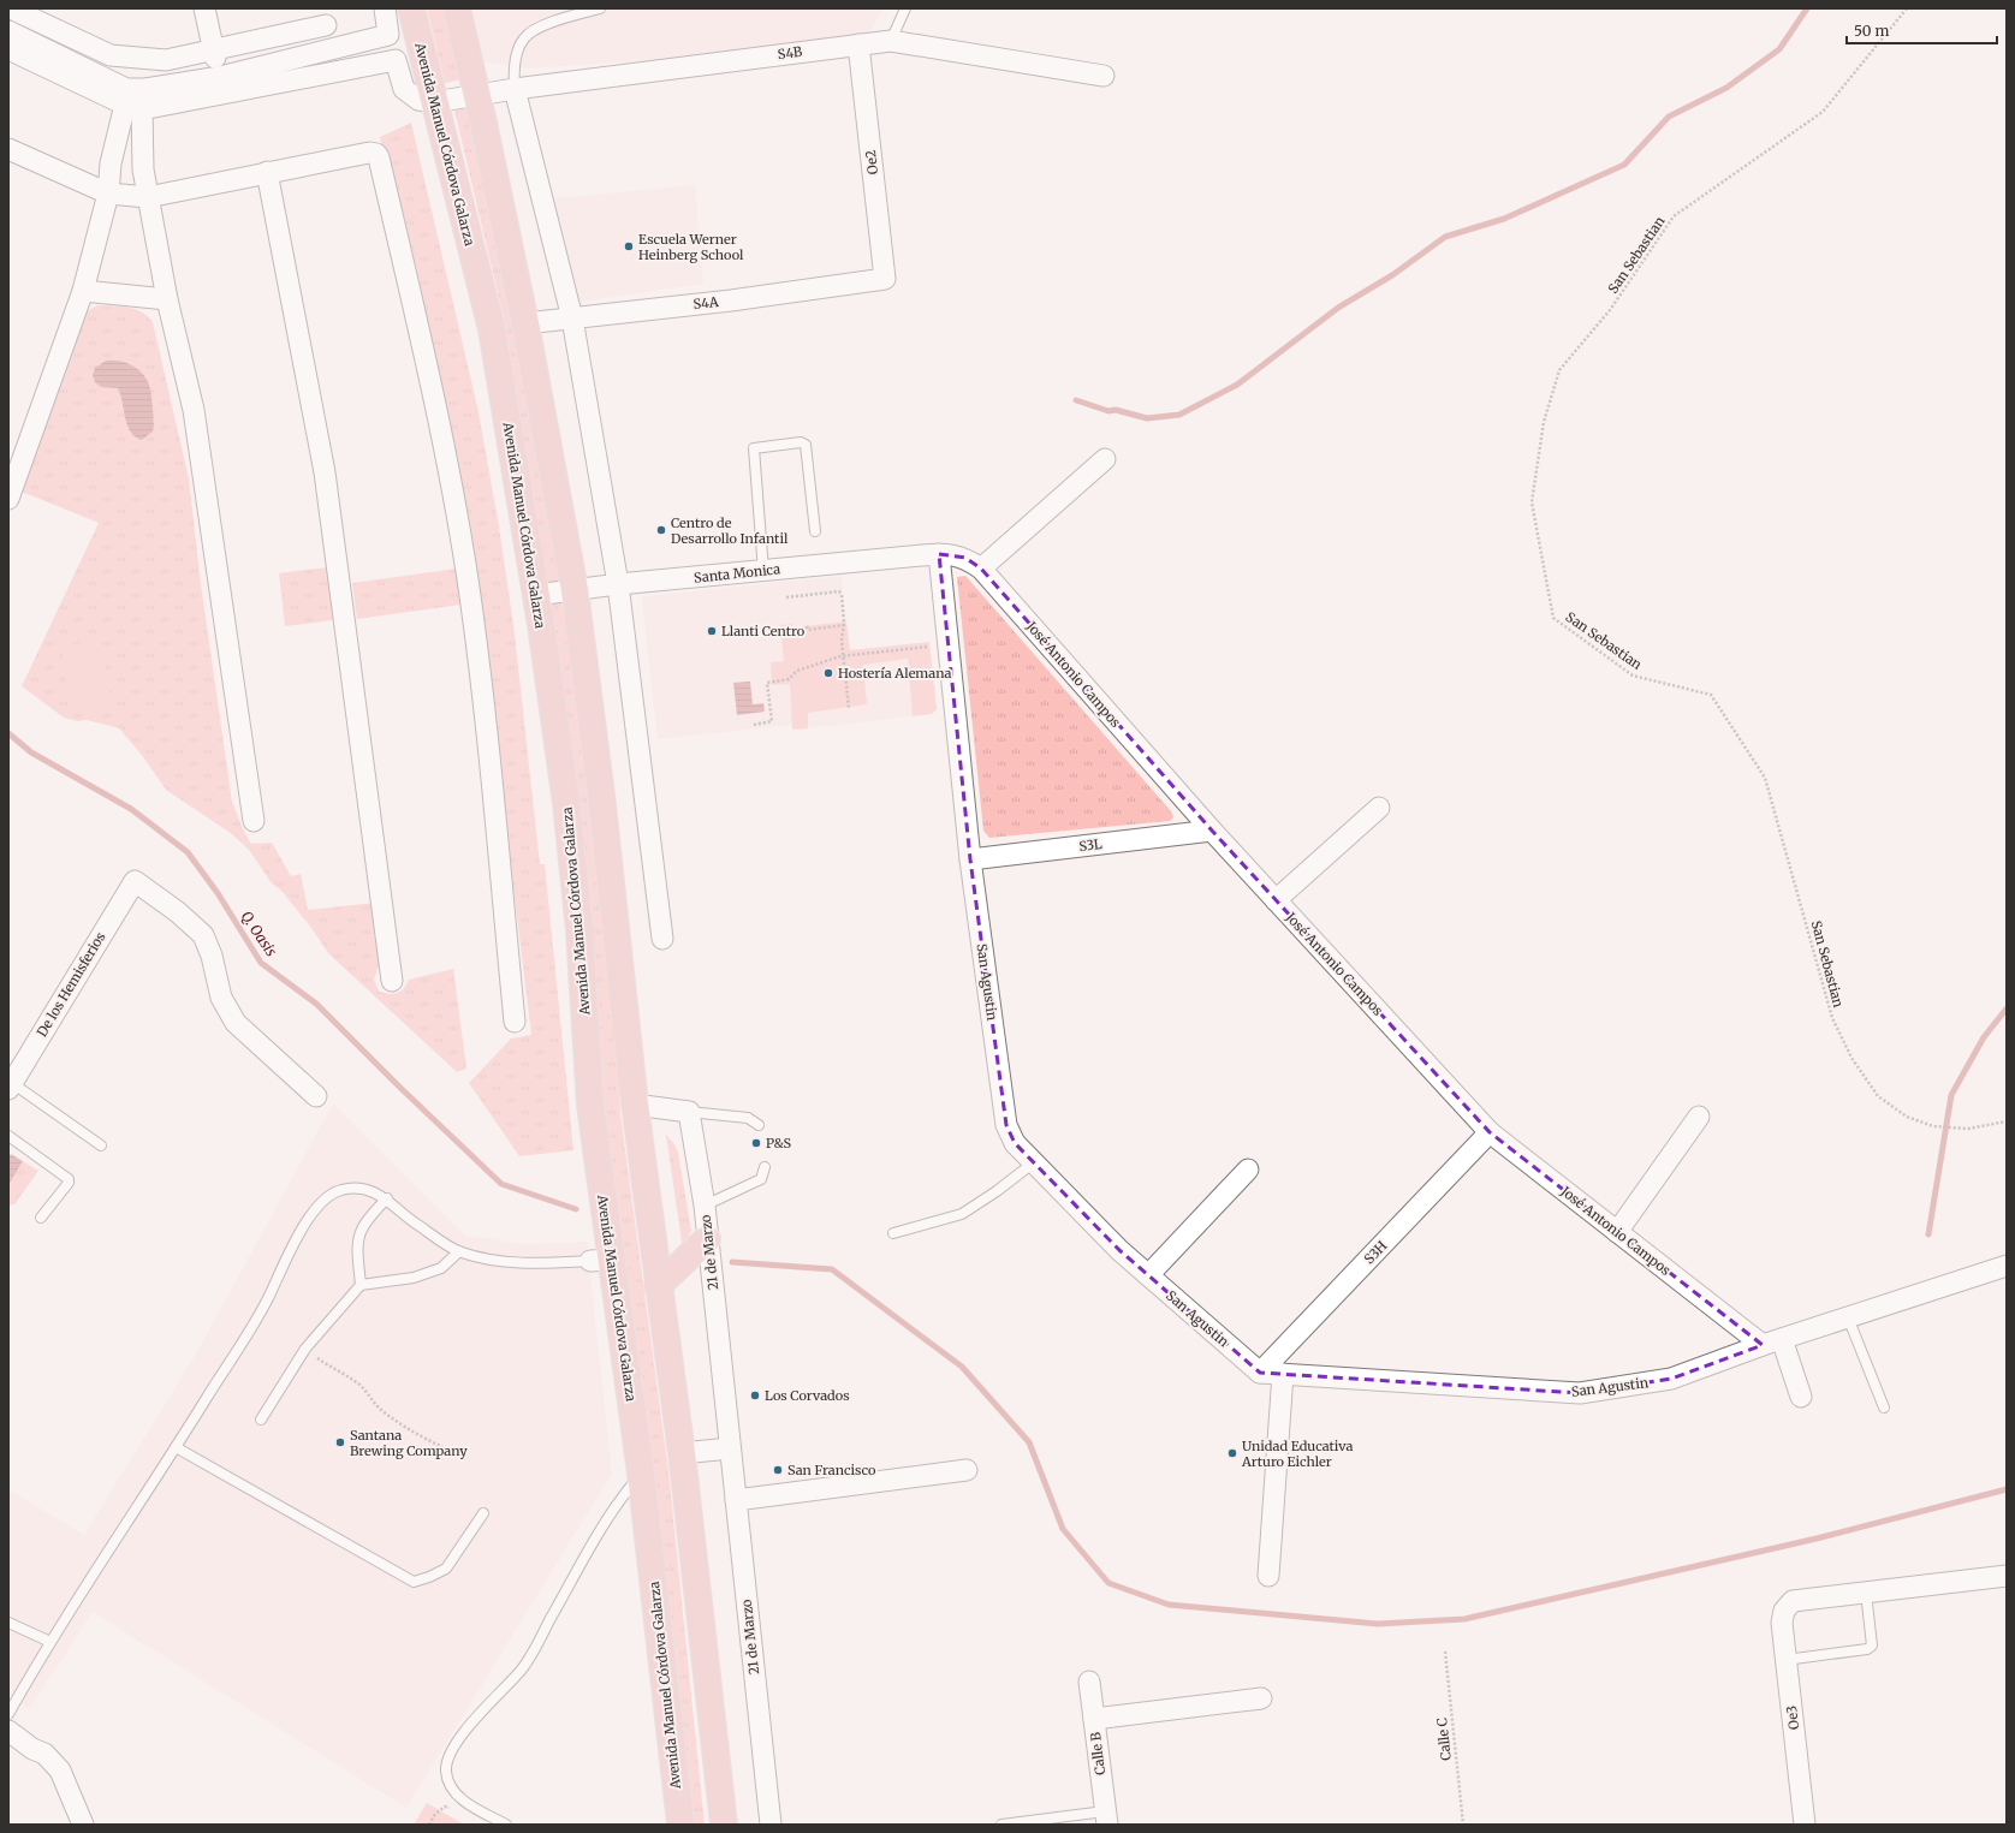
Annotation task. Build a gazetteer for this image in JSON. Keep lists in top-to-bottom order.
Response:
{
  "streets": {
    "main road": ["Avenida Manuel Córdova Galarza"],
    "street": [
      "S4B",
      "Oe2",
      "S4A",
      "Santa Monica",
      "José Antonio Campos",
      "S3L",
      "San Agustin",
      "De los Hemisferios",
      "21 de Marzo",
      "S3H",
      "Oe3",
      "Calle B"
    ],
    "path": ["San Sebastian", "Calle C"]
  },
  "crossings": [
    ["S4B", "Avenida Manuel Córdova Galarza"],
    ["S4B", "Oe2"],
    ["Avenida Manuel Córdova Galarza", "Santa Monica"],
    ["Oe2", "S4A"],
    ["Santa Monica", "José Antonio Campos"],
    ["Santa Monica", "San Agustin"],
    ["José Antonio Campos", "S3L"],
    ["José Antonio Campos", "San Agustin"],
    ["José Antonio Campos", "S3H"],
    ["S3L", "San Agustin"],
    ["San Agustin", "S3H"]
  ],
  "water": ["Q. Oasis"],
  "places": [
    "Escuela Werner Heinberg School",
    "Centro de Desarrollo Infantil",
    "Llanti Centro",
    "Hostería Alemana",
    "P&S",
    "Los Corvados",
    "Santana Brewing Company",
    "Unidad Educativa Arturo Eichler",
    "San Francisco"
  ],
  "scale_bar": "50 m"
}
